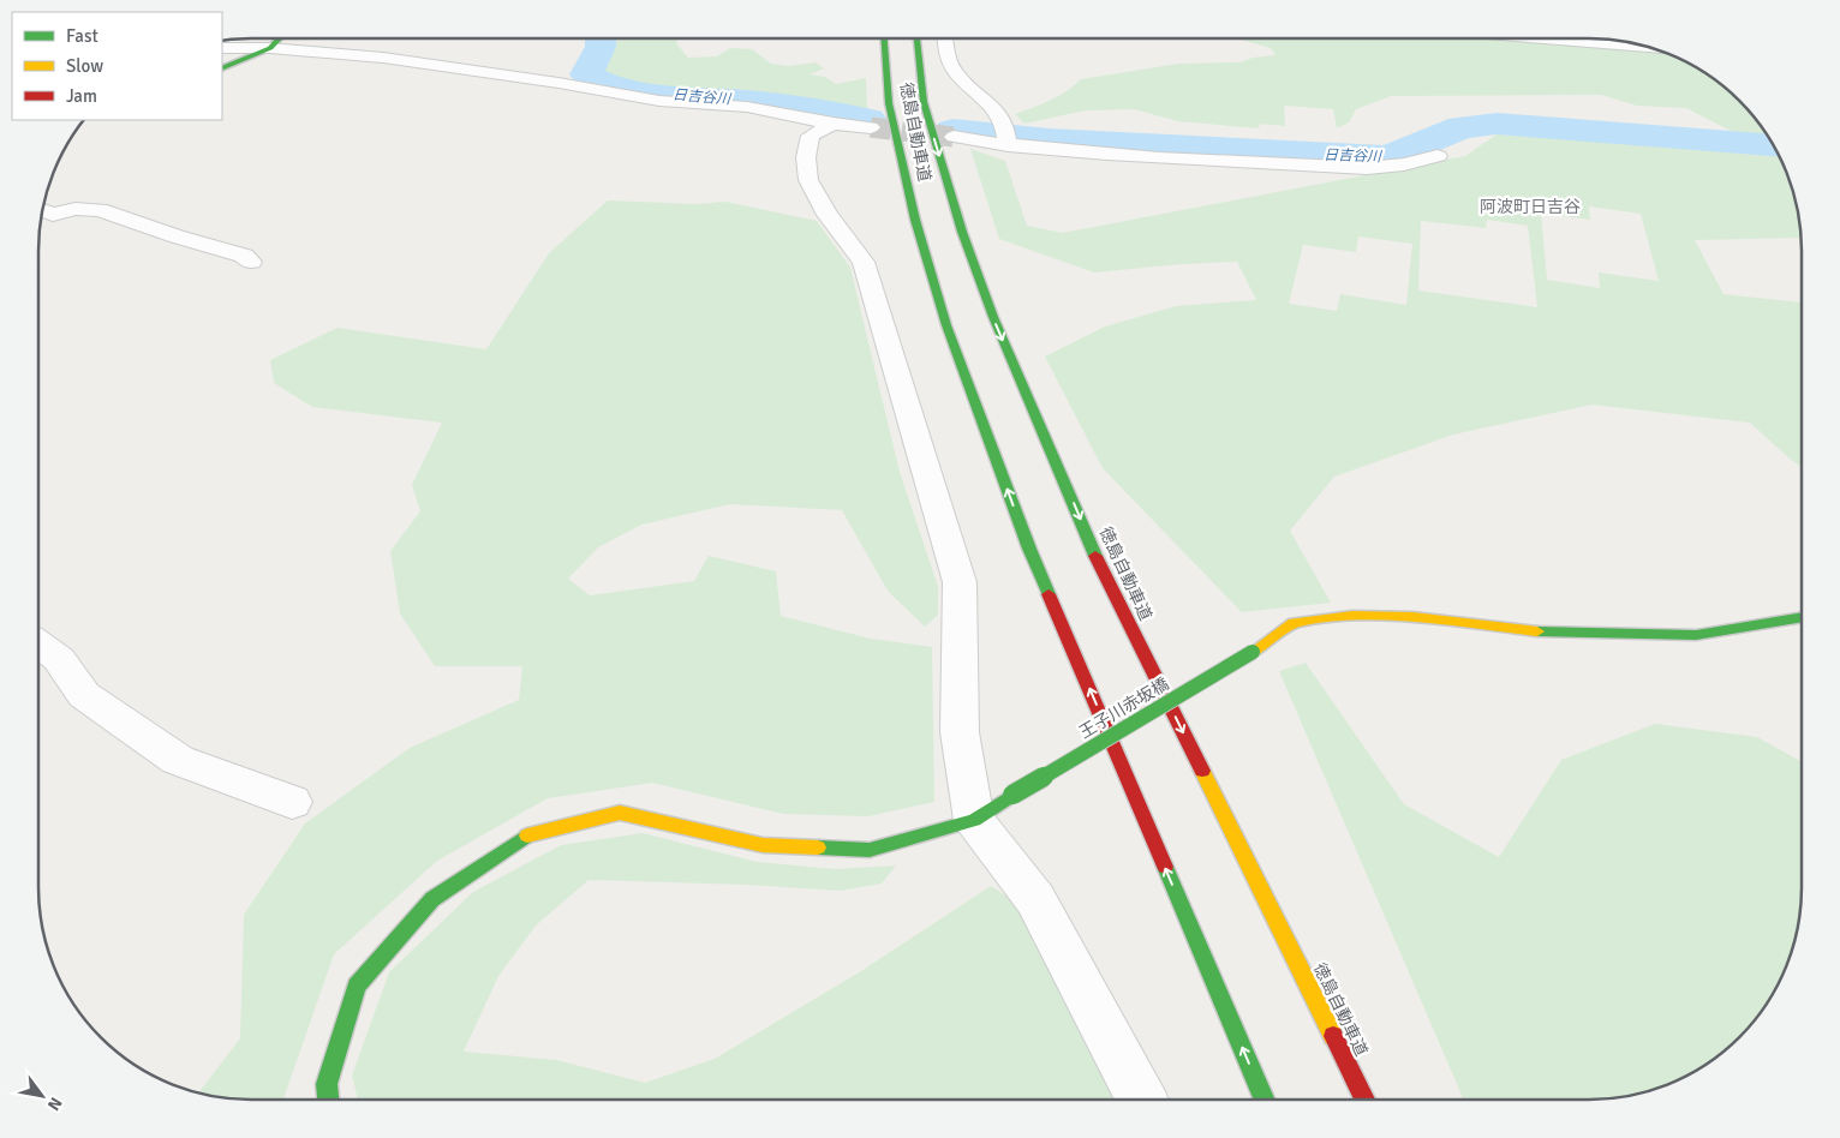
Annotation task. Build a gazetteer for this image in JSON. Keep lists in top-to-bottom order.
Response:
{
  "streets": {
    "main road": ["徳島自動車道", "王子川赤坂橋"]
  },
  "districts": ["阿波町日吉谷"],
  "water": ["日吉谷川"],
  "legend": ["Fast", "Slow", "Jam"],
  "north": "bottom right"
}
